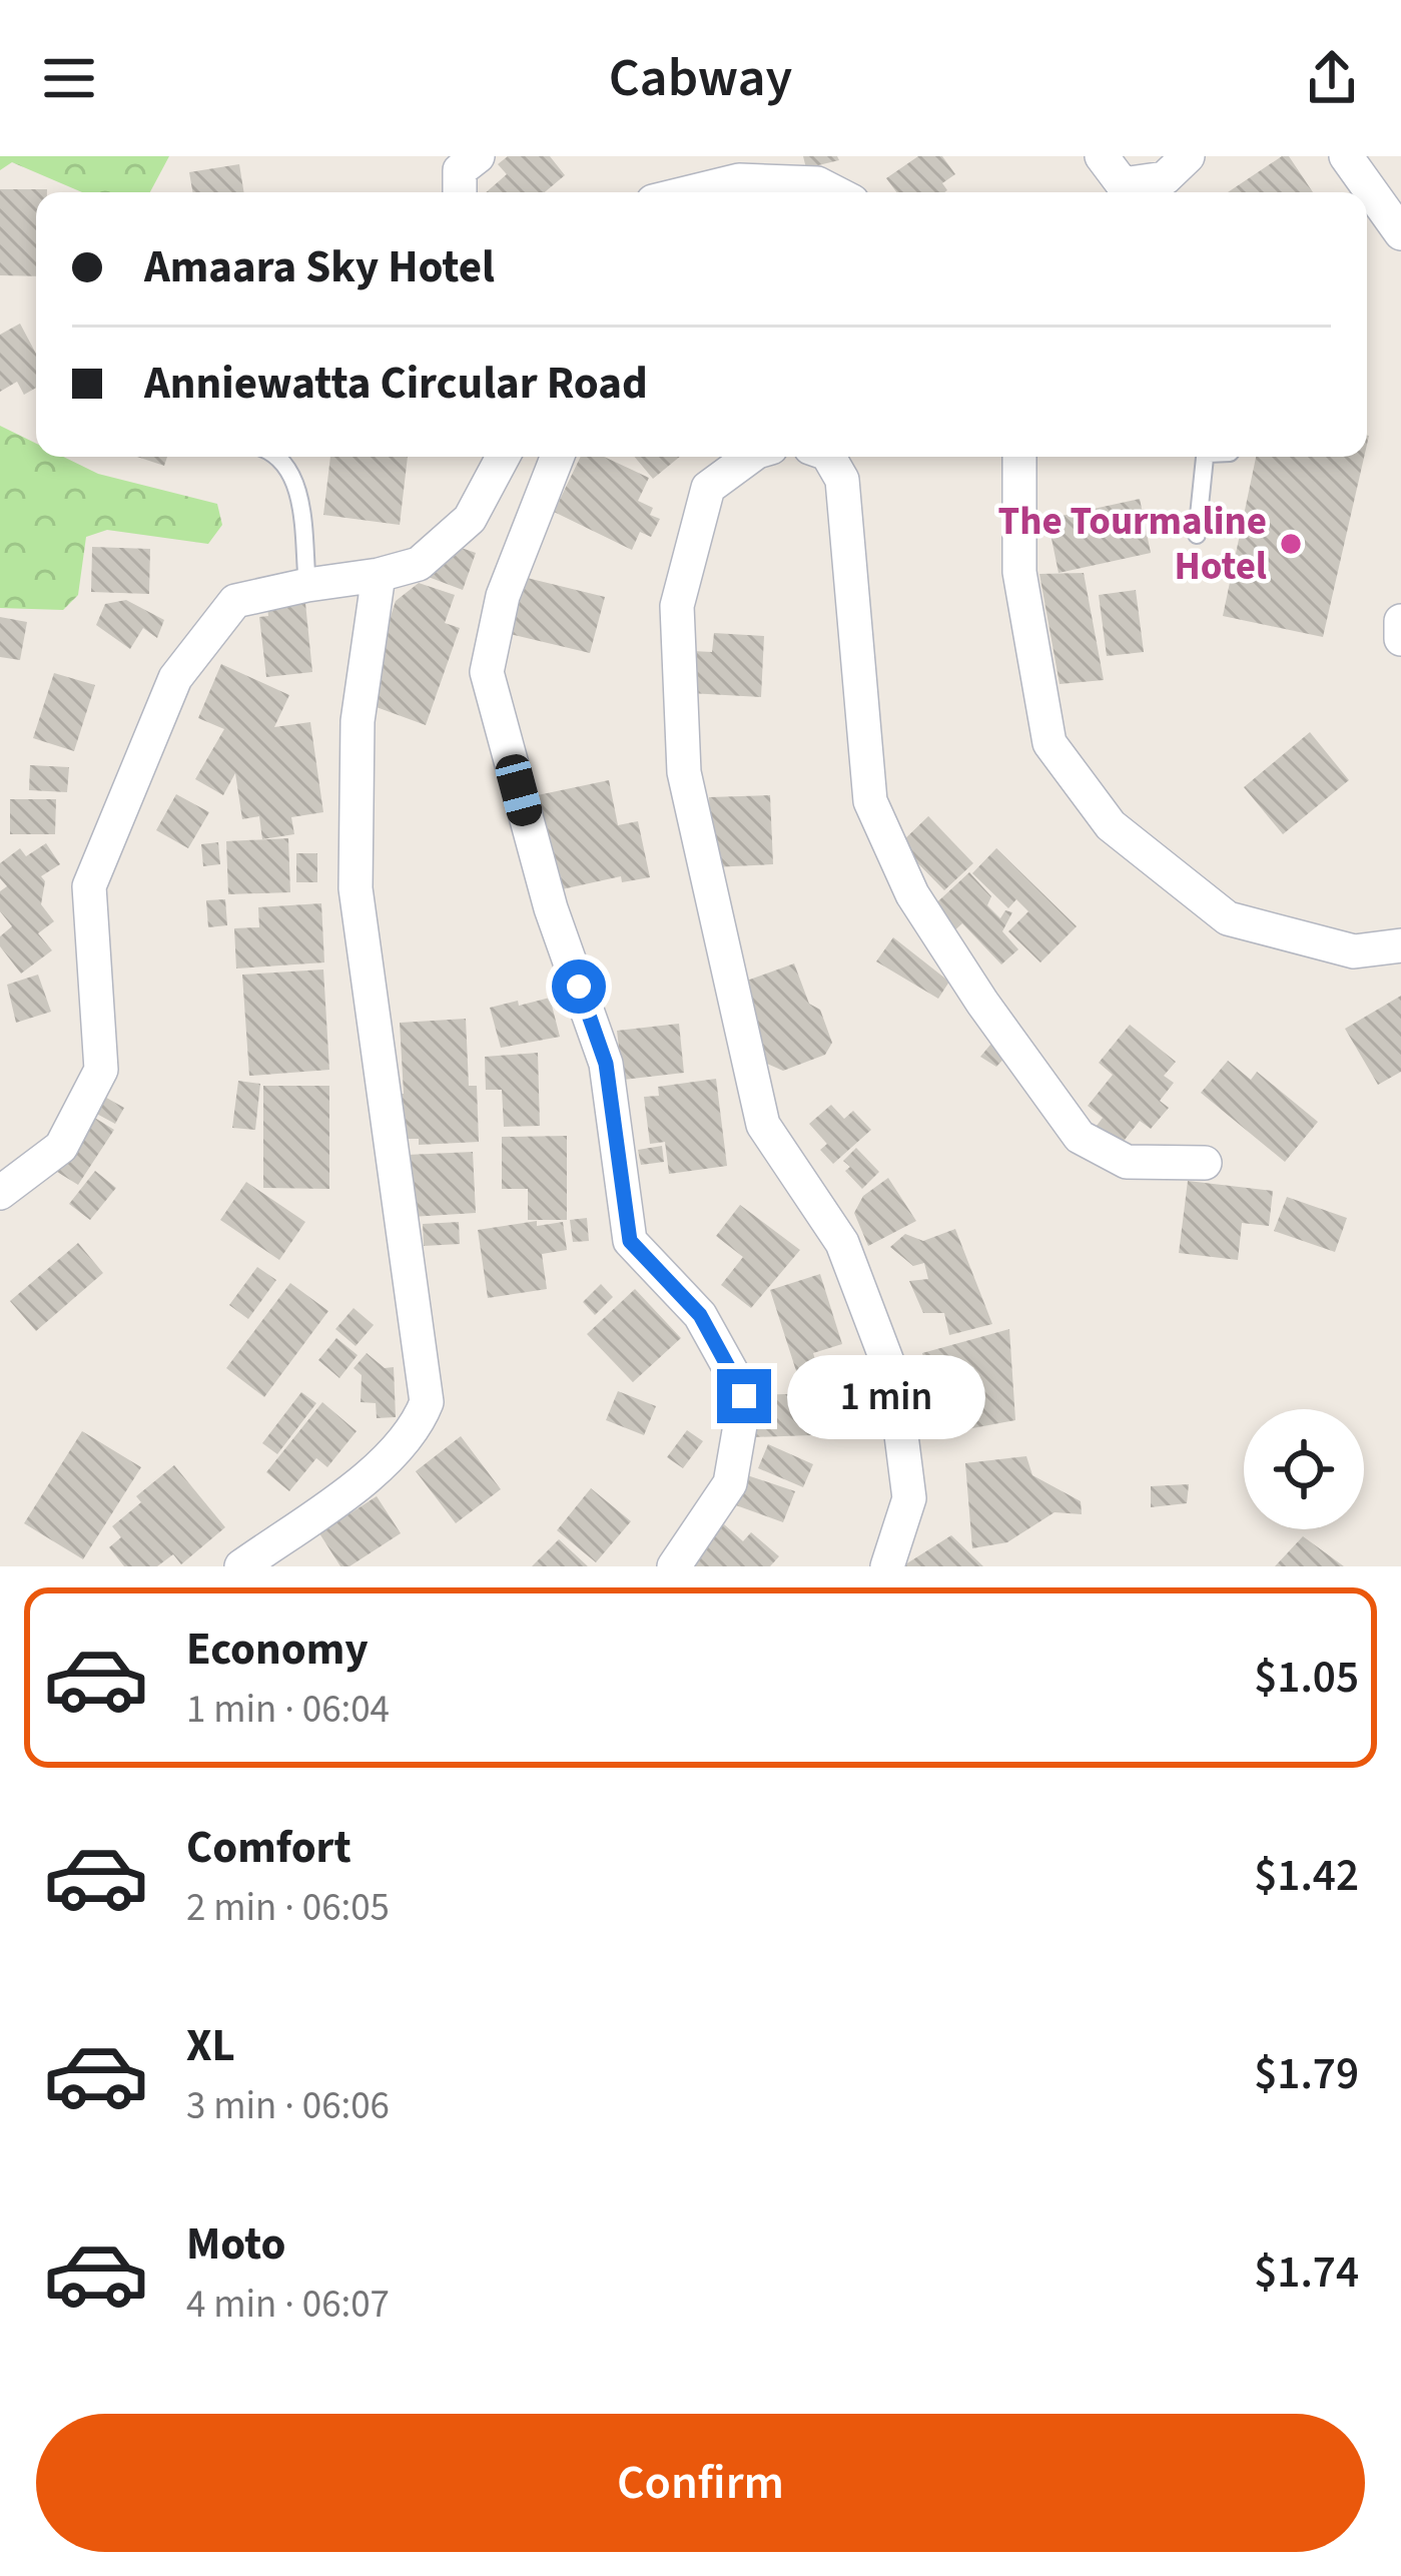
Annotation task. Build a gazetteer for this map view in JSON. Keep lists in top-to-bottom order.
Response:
{
  "places": ["The Tourmaline Hotel"],
  "page": {
    "header": "Cabway",
    "banner": ["Amaara Sky Hotel", "Anniewatta Circular Road"],
    "bubble": "1 min",
    "list": [
      {
        "name": "Economy",
        "note": "1 min · 06:04",
        "value": "$1.05"
      },
      {
        "name": "Comfort",
        "note": "2 min · 06:05",
        "value": "$1.42"
      },
      {
        "name": "XL",
        "note": "3 min · 06:06",
        "value": "$1.79"
      },
      {
        "name": "Moto",
        "note": "4 min · 06:07",
        "value": "$1.74"
      }
    ],
    "buttons": "Confirm"
  }
}
